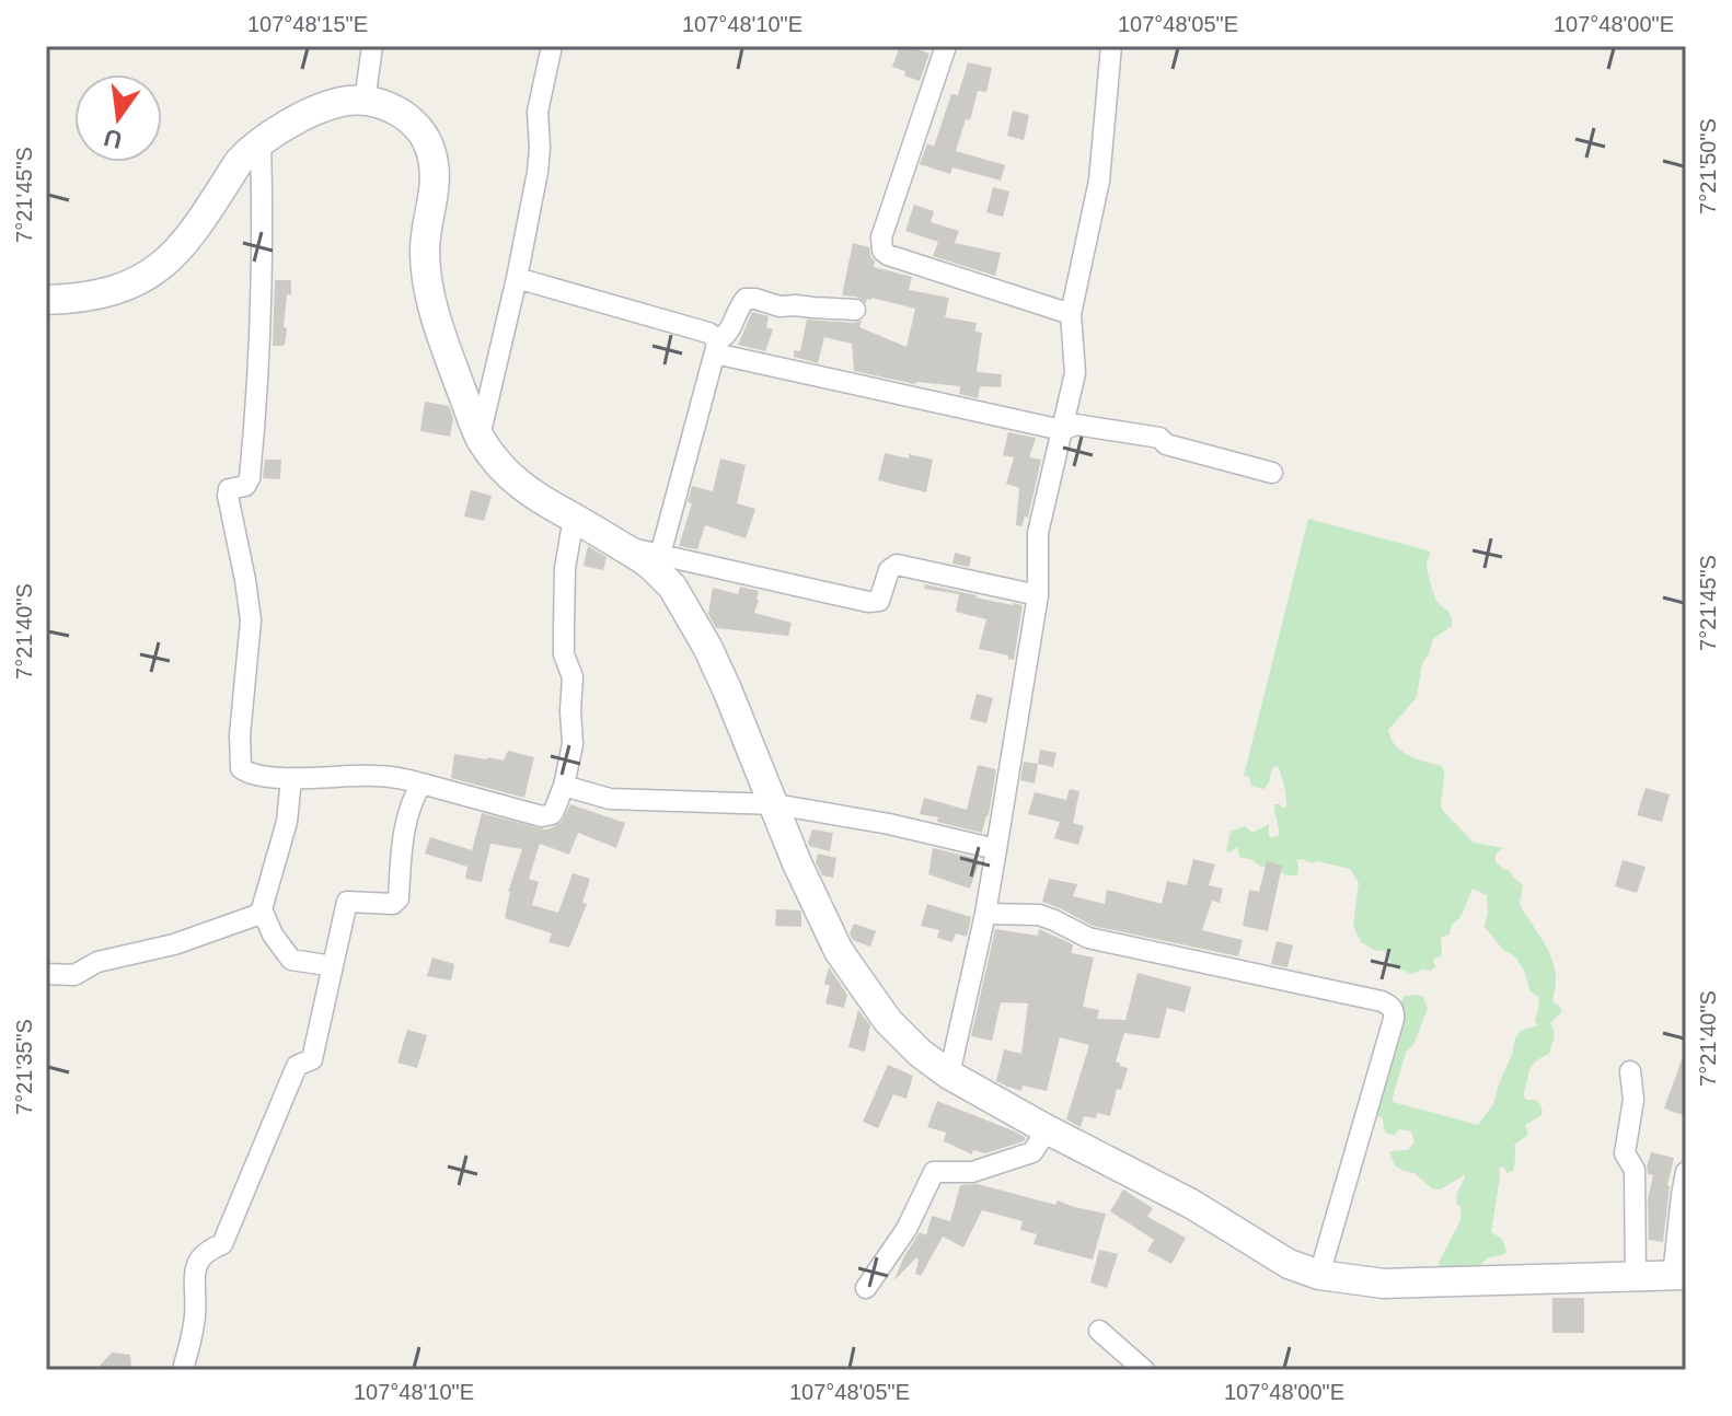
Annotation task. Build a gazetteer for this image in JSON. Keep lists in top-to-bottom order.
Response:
{
  "north": "bottom",
  "coordinates": [
    "107°48'15\"E",
    "107°48'10\"E",
    "107°48'05\"E",
    "107°48'00\"E",
    "7°21'50\"S",
    "7°21'45\"S",
    "7°21'40\"S",
    "7°21'35\"S"
  ]
}
